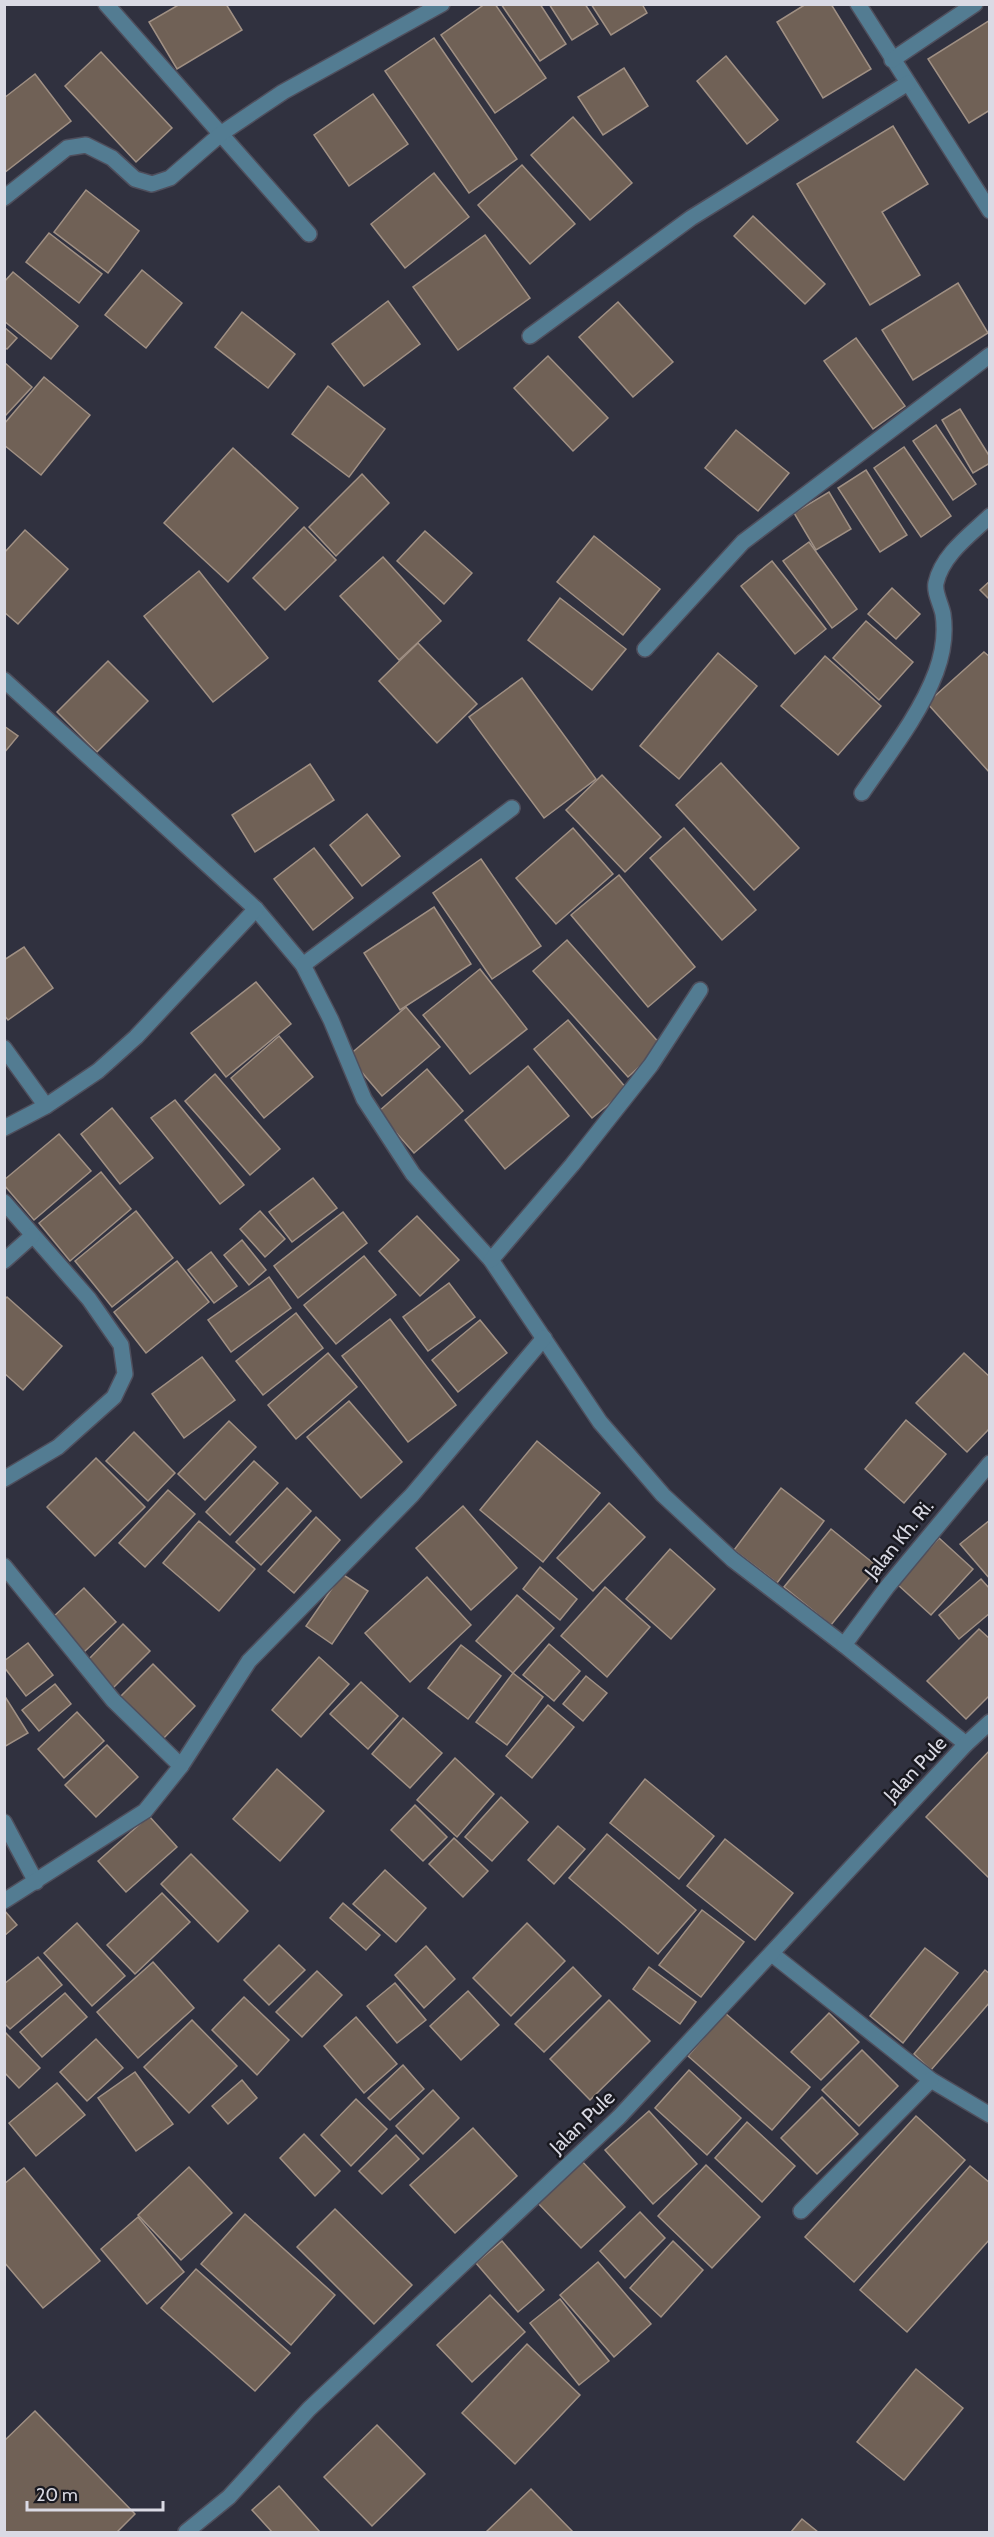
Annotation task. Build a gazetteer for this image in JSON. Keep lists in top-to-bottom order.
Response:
{
  "streets": {
    "street": ["Jalan Kh. Ri.", "Jalan Pule"]
  },
  "scale_bar": "20 m"
}
